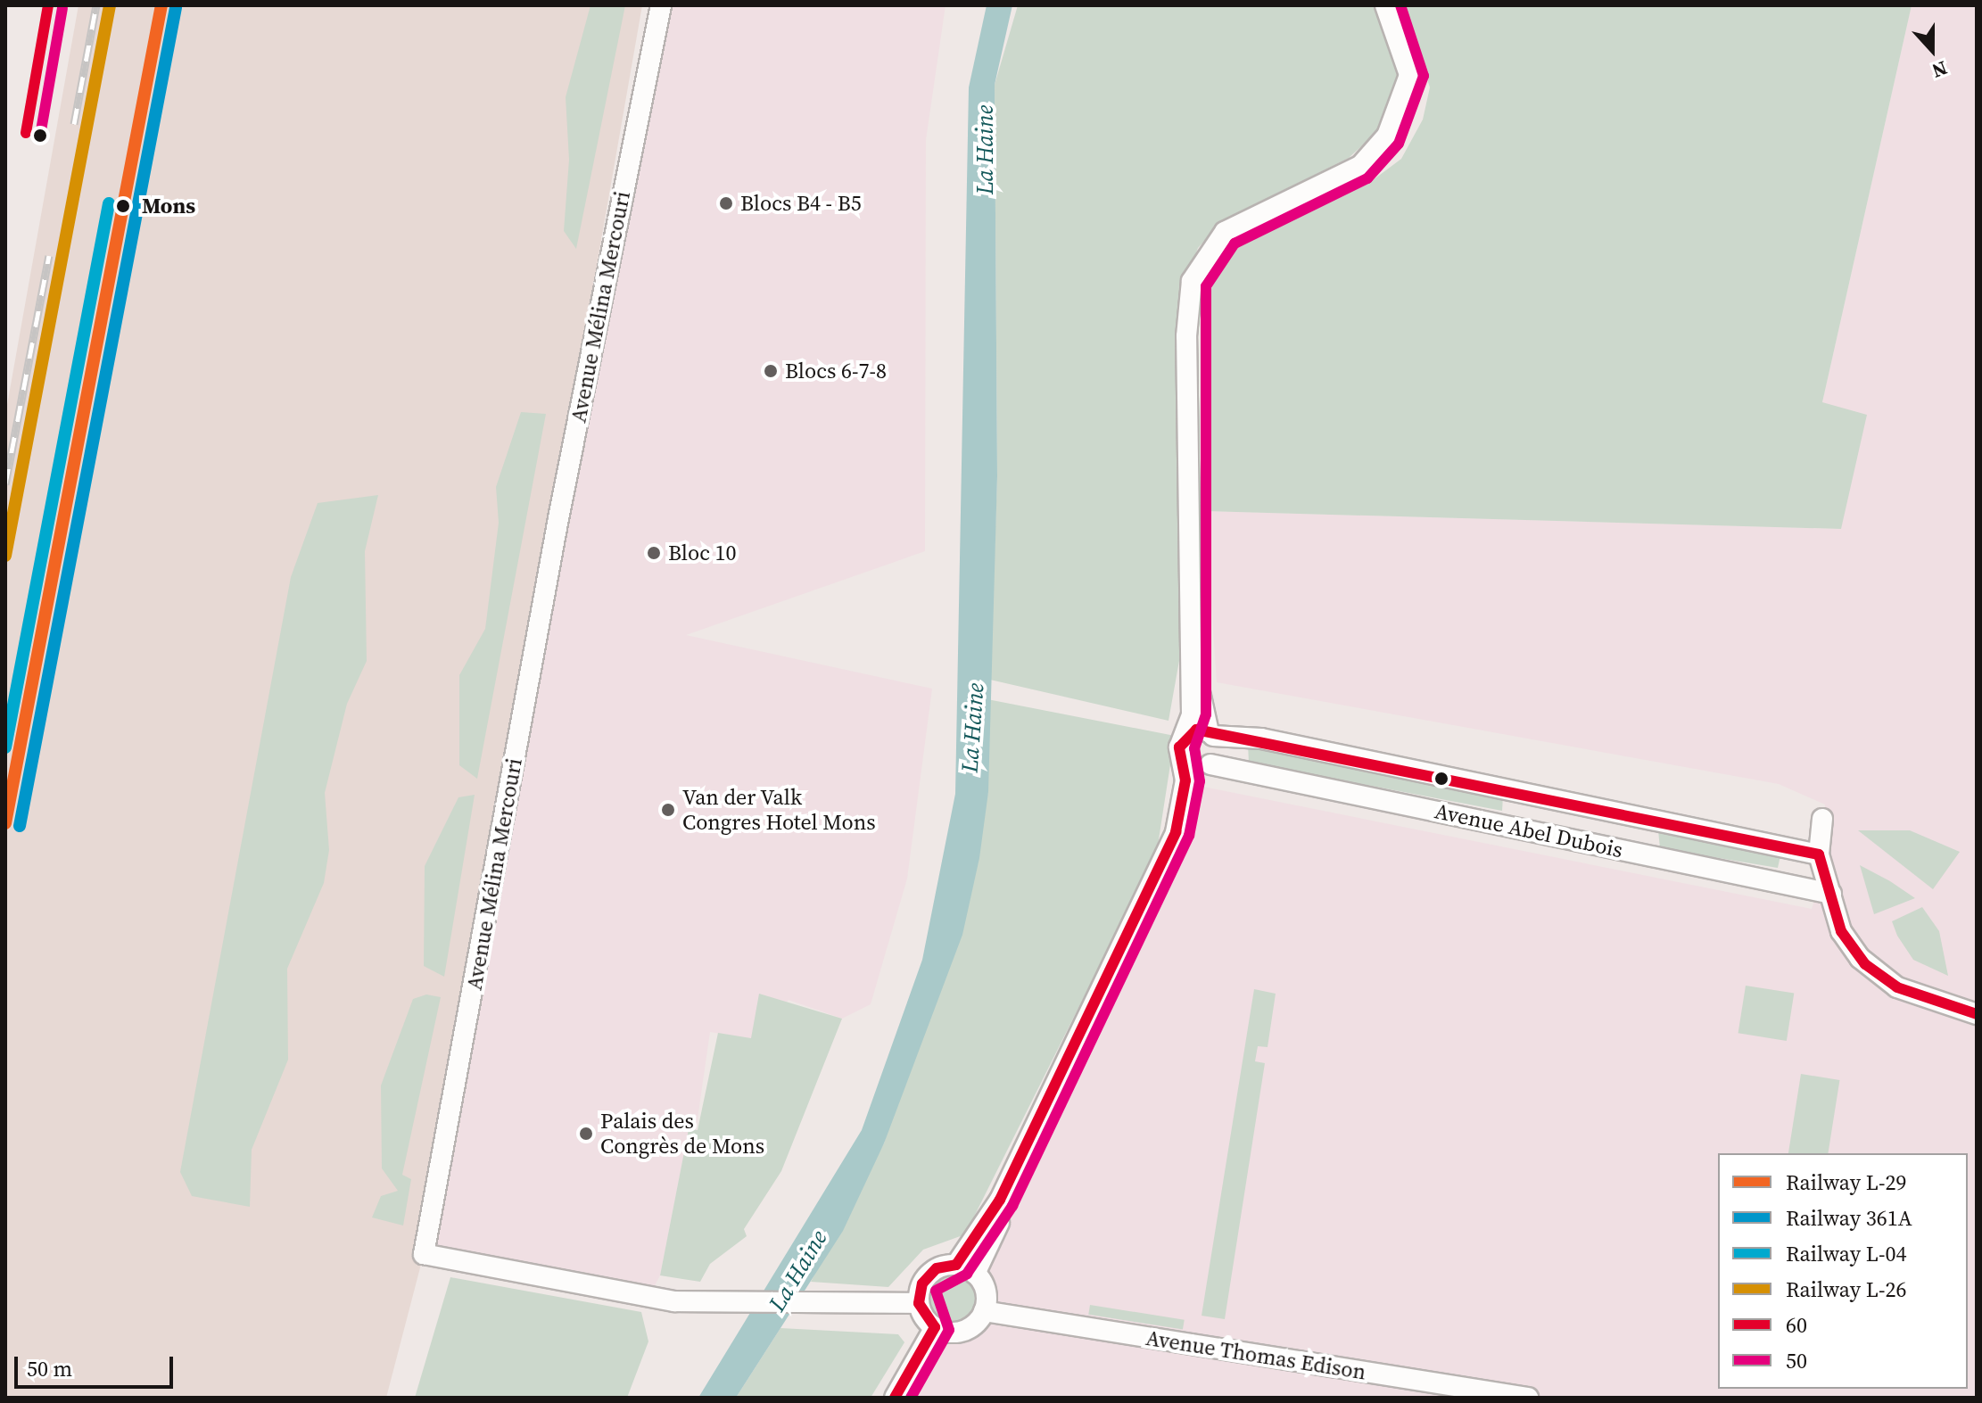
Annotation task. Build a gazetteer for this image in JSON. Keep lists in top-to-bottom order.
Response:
{
  "streets": {
    "street": ["Avenue Mélina Mercouri", "Avenue Abel Dubois", "Avenue Thomas Edison"]
  },
  "crossings": [
    ["Avenue Mélina Mercouri", "Avenue Thomas Edison"]
  ],
  "water": ["La Haine"],
  "places": [
    "Blocs B4 - B5",
    "Mons",
    "Blocs 6-7-8",
    "Bloc 10",
    "Van der Valk Congres Hotel Mons",
    "Palais des Congrès de Mons"
  ],
  "lines": [
    "rail line L-29",
    "rail line L-26",
    "transit line 60",
    "transit line 50",
    "rail line 361A",
    "rail line L-04"
  ],
  "legend": [
    "Railway L-29",
    "Railway 361A",
    "Railway L-04",
    "Railway L-26",
    "60",
    "50"
  ],
  "scale_bar": "50 m",
  "north": "bottom"
}
